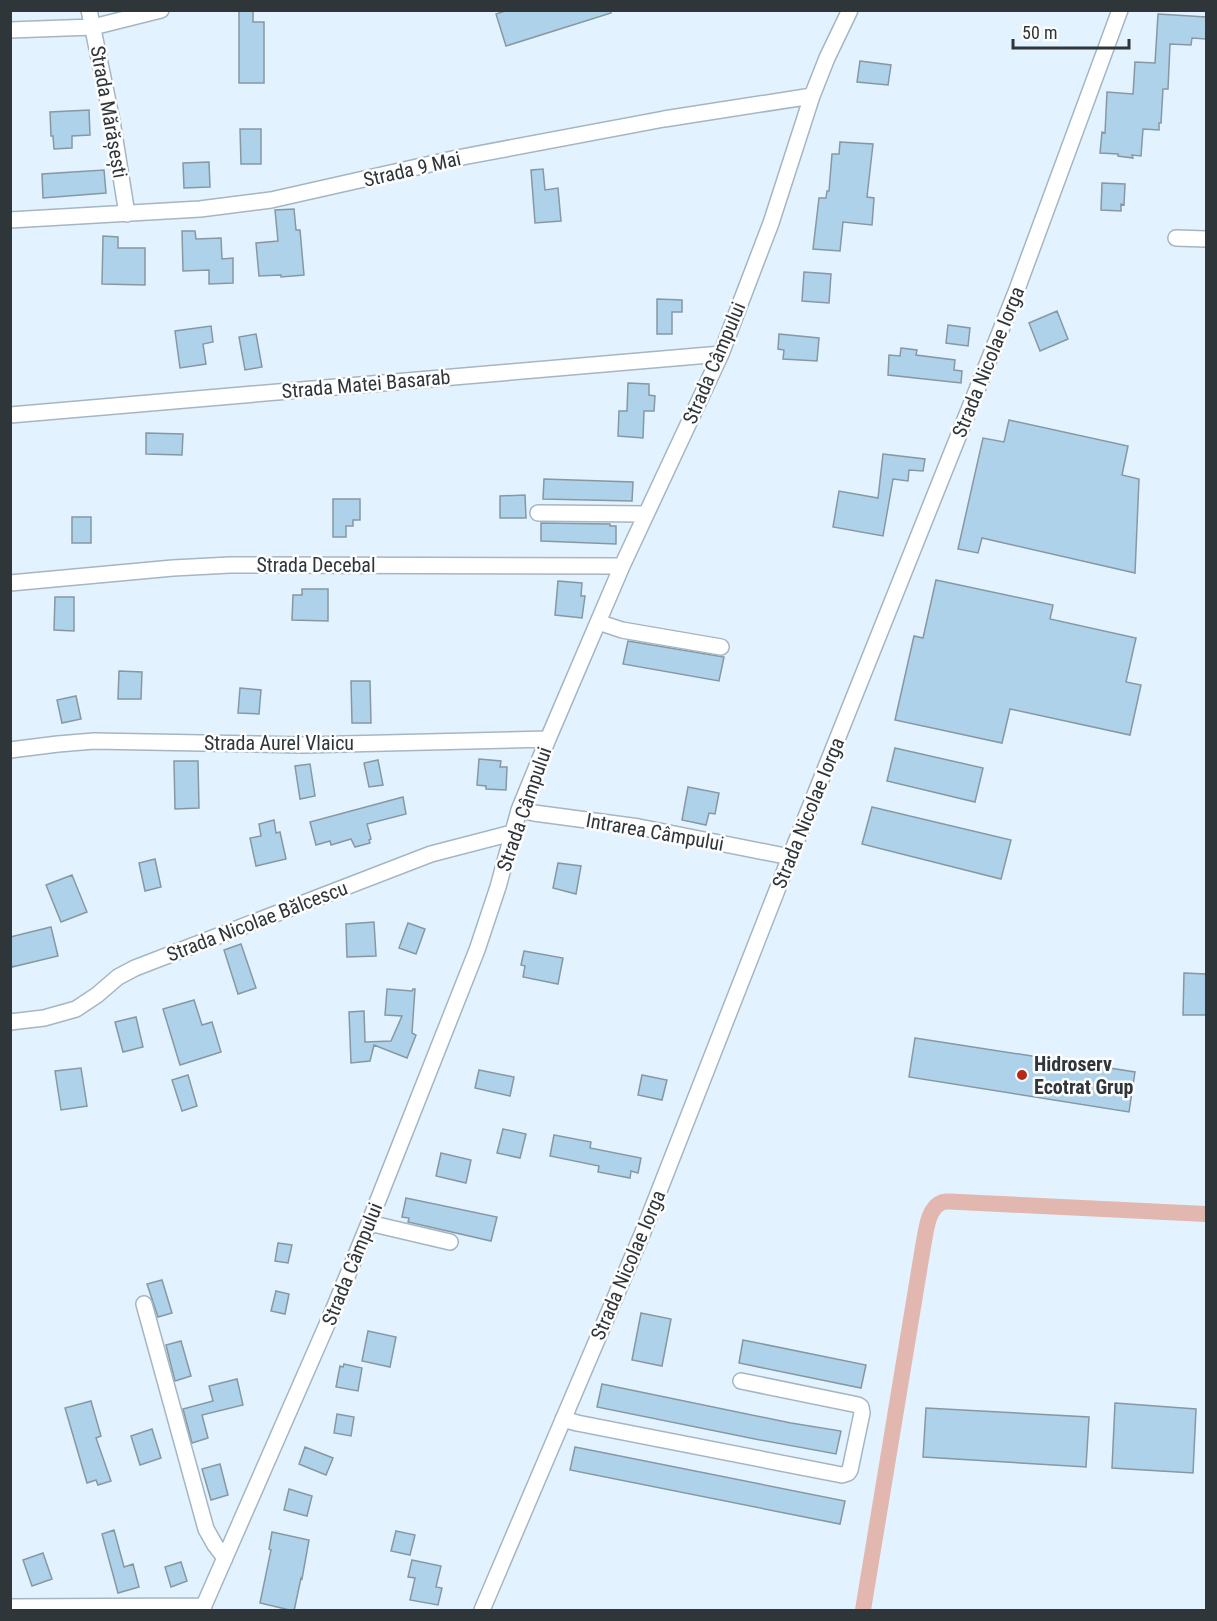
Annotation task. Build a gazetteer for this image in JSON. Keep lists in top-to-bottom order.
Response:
{
  "streets": {
    "street": [
      "Strada Mărășești",
      "Strada 9 Mai",
      "Strada Nicolae Iorga",
      "Strada Câmpului",
      "Strada Matei Basarab",
      "Strada Decebal",
      "Strada Aurel Vlaicu",
      "Intrarea Câmpului",
      "Strada Nicolae Bălcescu"
    ]
  },
  "crossings": [
    ["Strada Mărășești", "Strada 9 Mai"],
    ["Strada 9 Mai", "Strada Câmpului"],
    ["Strada Nicolae Iorga", "Intrarea Câmpului"],
    ["Strada Câmpului", "Strada Matei Basarab"],
    ["Strada Câmpului", "Strada Decebal"],
    ["Strada Câmpului", "Strada Aurel Vlaicu"],
    ["Strada Câmpului", "Intrarea Câmpului"],
    ["Strada Câmpului", "Strada Nicolae Bălcescu"]
  ],
  "places": ["Hidroserv Ecotrat Grup"],
  "scale_bar": "50 m"
}
